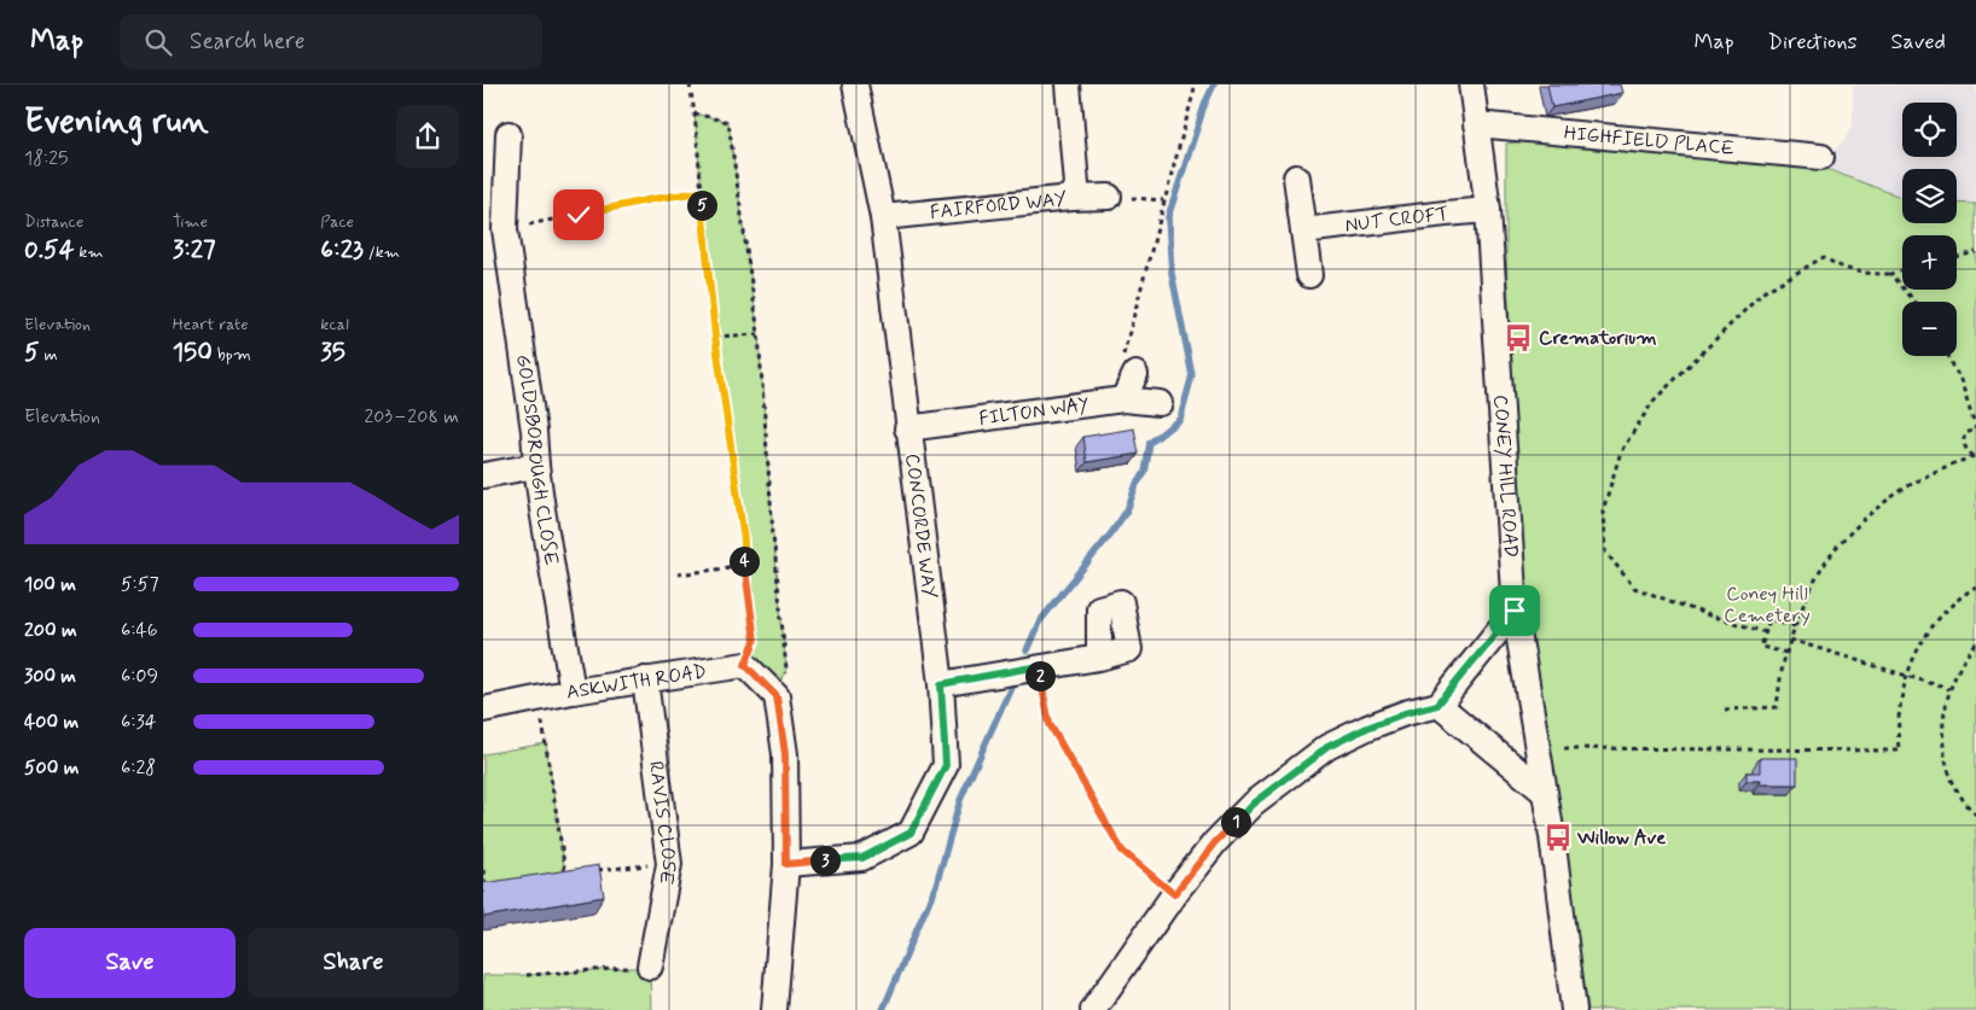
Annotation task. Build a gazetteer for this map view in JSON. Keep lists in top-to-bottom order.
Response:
{
  "streets": {
    "street": [
      "HIGHFIELD PLACE",
      "FAIRFORD WAY",
      "NUT CROFT",
      "FILTON WAY",
      "GOLDSBOROUGH CLOSE",
      "CONEY HILL ROAD",
      "CONCORDE WAY",
      "ASKWITH ROAD",
      "RAVIS CLOSE"
    ]
  },
  "crossings": [
    ["HIGHFIELD PLACE", "CONEY HILL ROAD"],
    ["FAIRFORD WAY", "CONCORDE WAY"],
    ["NUT CROFT", "CONEY HILL ROAD"],
    ["FILTON WAY", "CONCORDE WAY"],
    ["GOLDSBOROUGH CLOSE", "ASKWITH ROAD"],
    ["ASKWITH ROAD", "RAVIS CLOSE"]
  ],
  "parks": ["Coney Hill Cemetery"],
  "places": {
    "bus stop": ["Crematorium", "Willow Ave"]
  },
  "page": {
    "header": "Map",
    "search": "Search here",
    "nav": ["Map", "Directions", "Saved"],
    "heading": ["Evening run", "18:25"],
    "map_buttons": ["+", "−"],
    "stats": [
      ["Distance", "0.54 km"],
      ["Time", "3:27"],
      ["Pace", "6:23 /km"],
      ["Elevation", "5 m"],
      ["Heart rate", "150 bpm"],
      ["kcal", "35"]
    ],
    "pins": [
      "5",
      "4",
      "2",
      "1",
      "3"
    ],
    "chart": ["Elevation", "203–208 m"],
    "list": [
      {
        "name": "100 m",
        "note": "5:57"
      },
      {
        "name": "200 m",
        "note": "6:46"
      },
      {
        "name": "300 m",
        "note": "6:09"
      },
      {
        "name": "400 m",
        "note": "6:34"
      },
      {
        "name": "500 m",
        "note": "6:28"
      }
    ],
    "buttons": ["Save", "Share"]
  }
}
